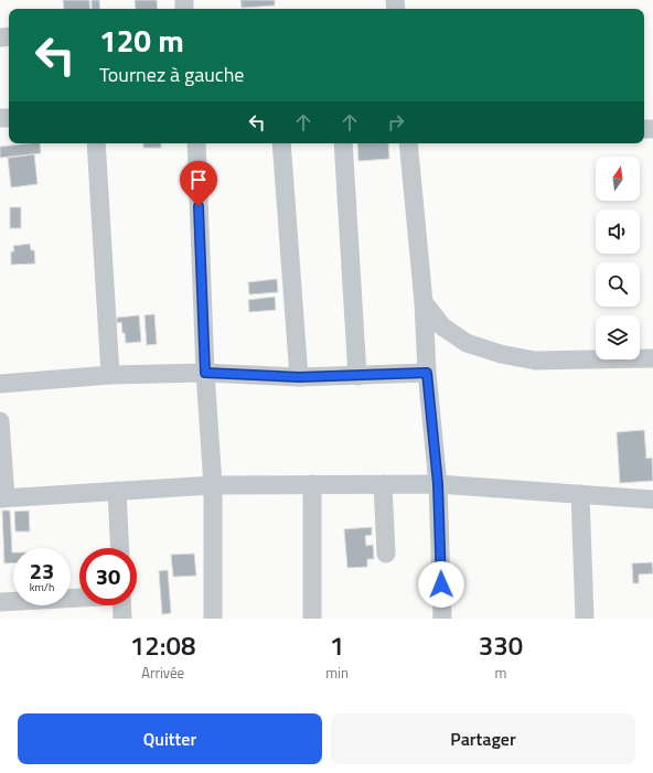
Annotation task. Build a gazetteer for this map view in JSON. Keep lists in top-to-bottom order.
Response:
{
  "north": "top",
  "page": {
    "turn": ["120 m", "Tournez à gauche"],
    "speed": "23 km/h",
    "limit": "30",
    "eta": [
      "12:08",
      "Arrivée",
      "1",
      "min",
      "330",
      "m"
    ],
    "buttons": ["Quitter", "Partager"]
  }
}
